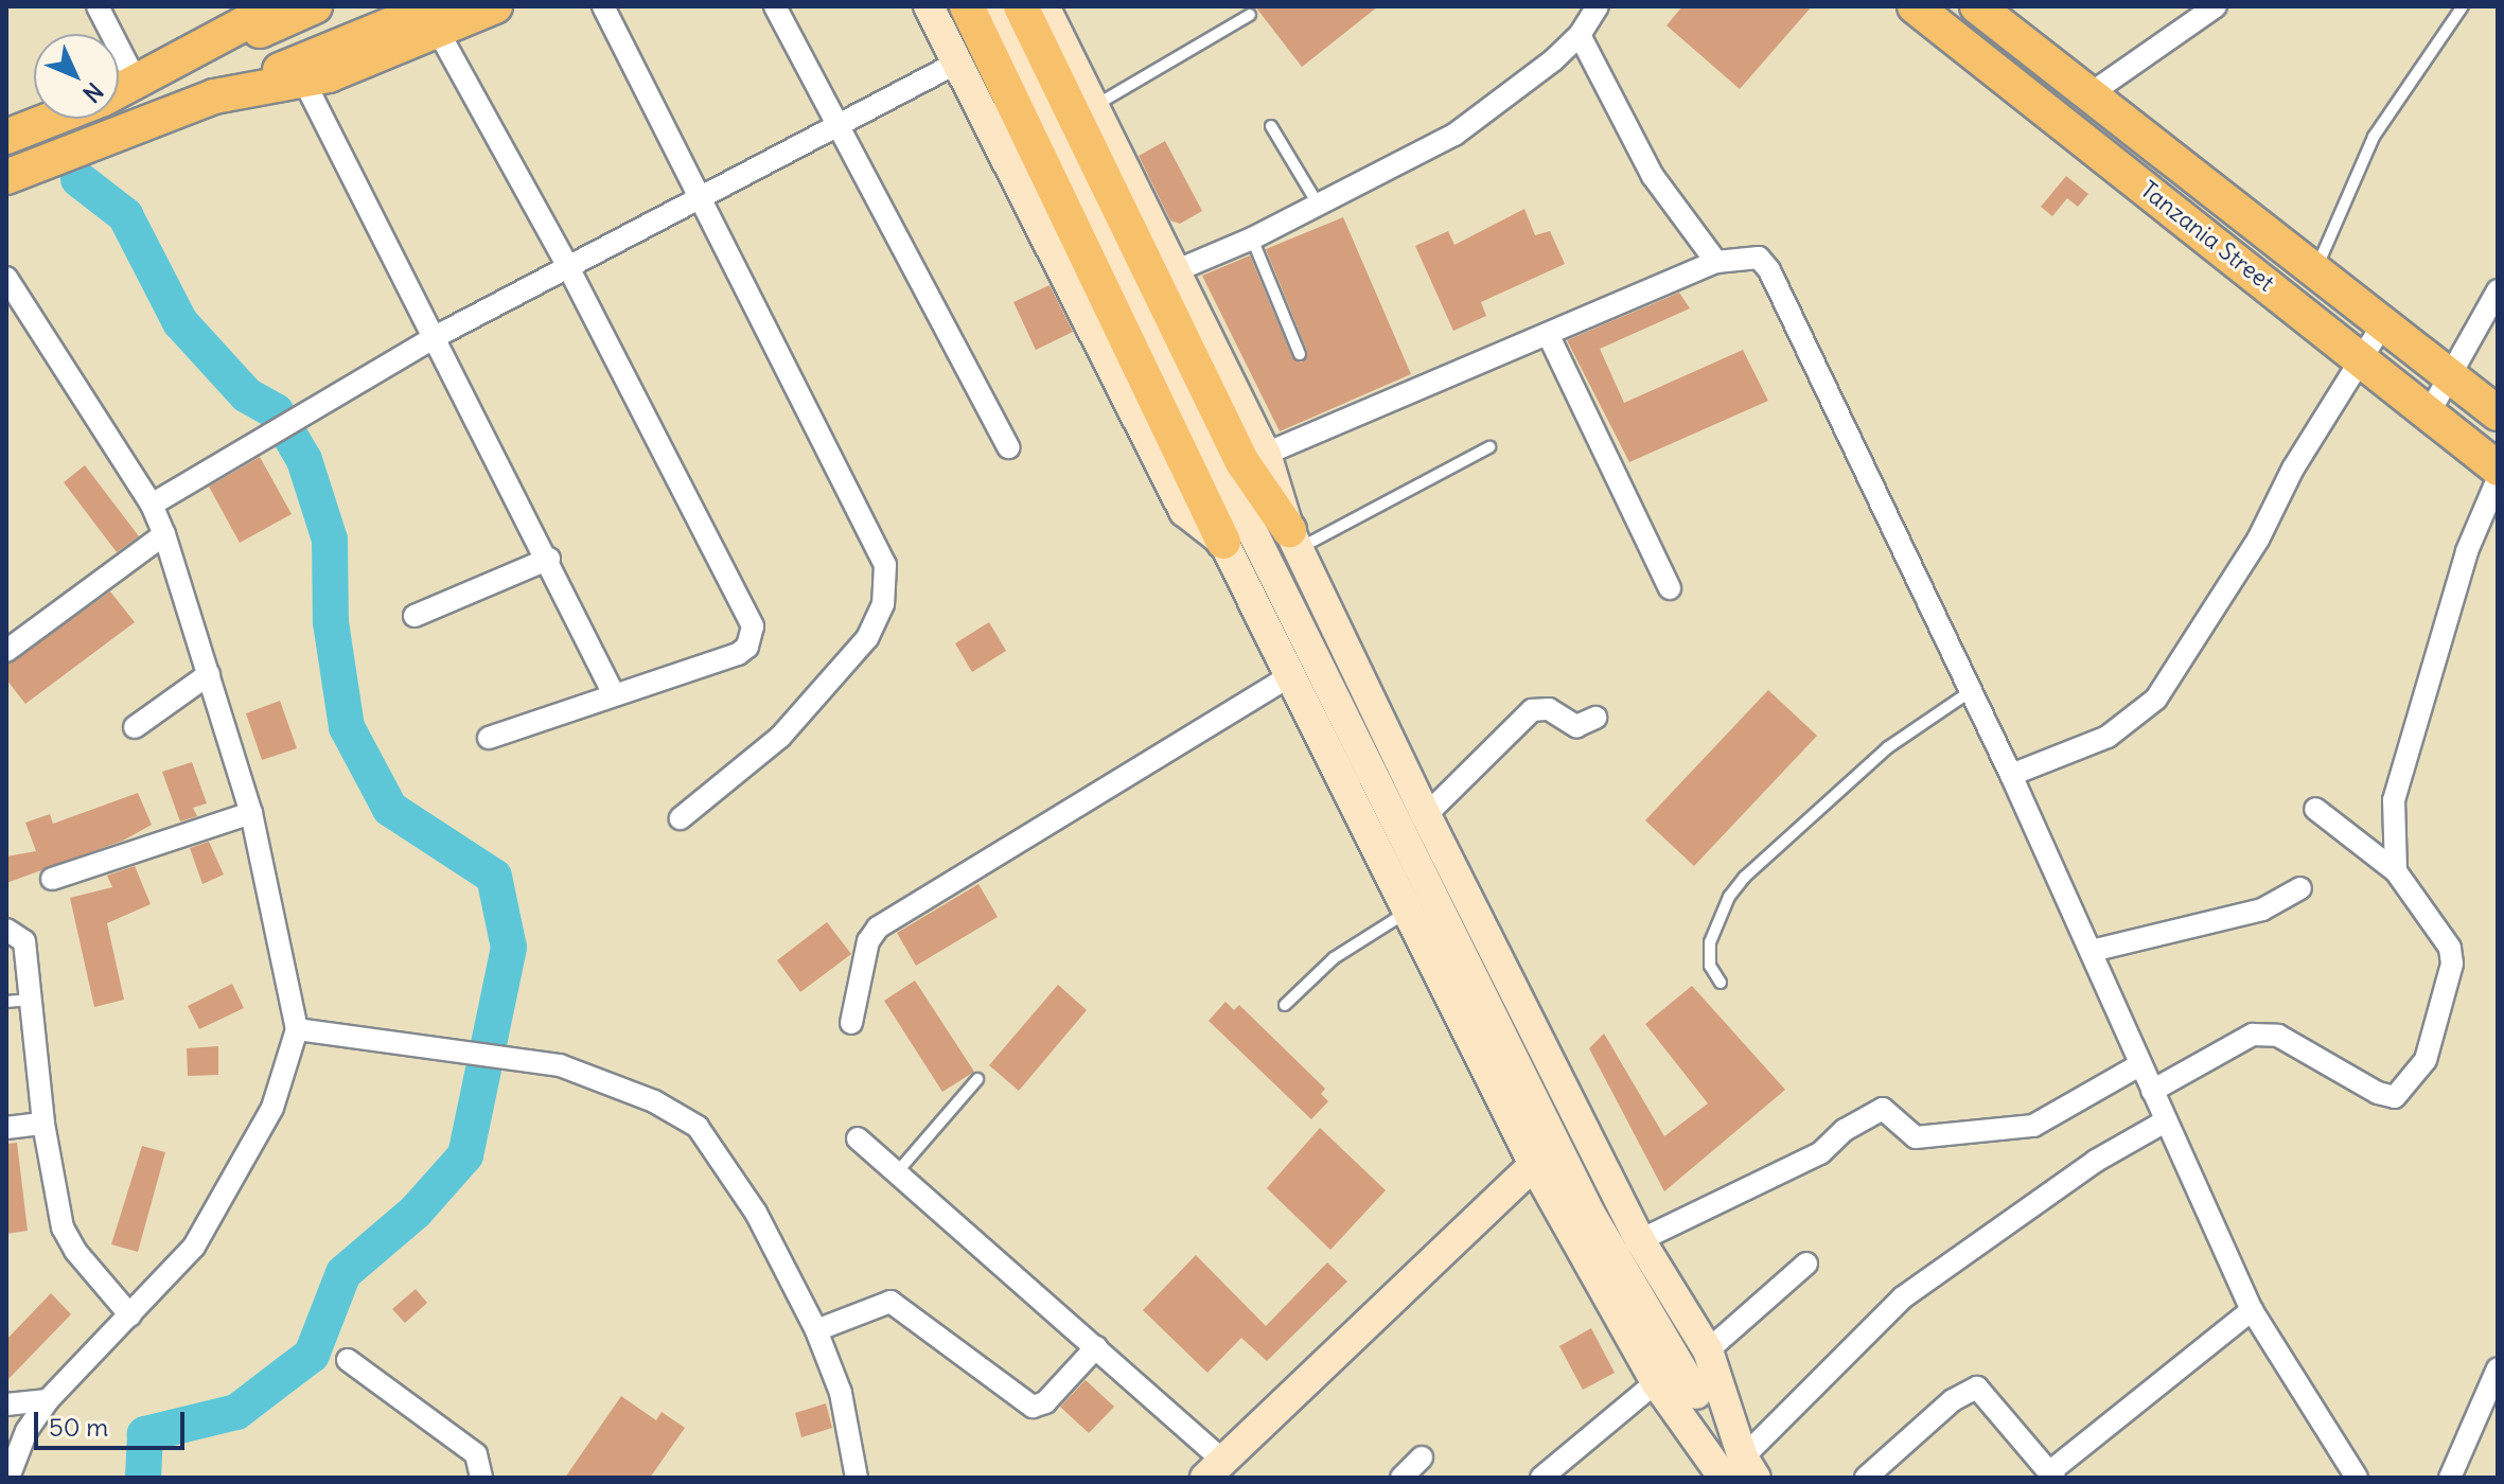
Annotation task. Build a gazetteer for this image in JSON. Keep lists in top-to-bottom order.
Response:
{
  "streets": {
    "main road": ["Tanzania Street"]
  },
  "scale_bar": "50 m",
  "north": "bottom right"
}
